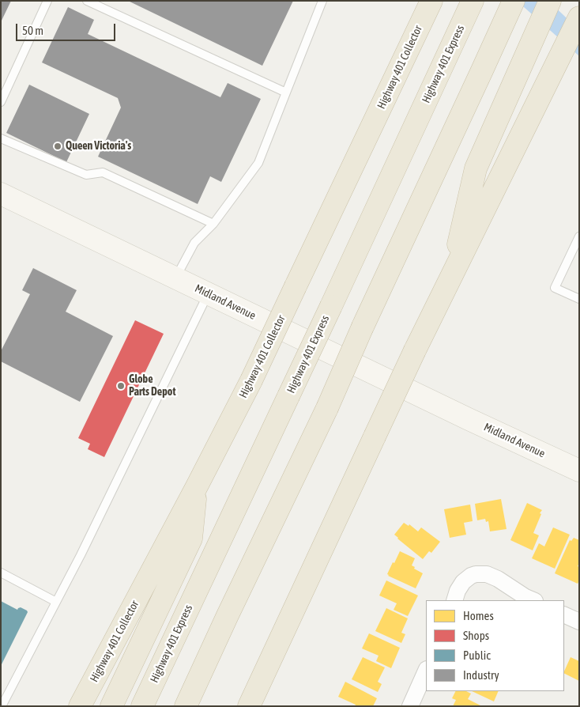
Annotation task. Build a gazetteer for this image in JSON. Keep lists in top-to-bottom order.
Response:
{
  "streets": {
    "highway": ["Highway 401 Express", "Highway 401 Collector"],
    "main road": ["Midland Avenue"]
  },
  "places": ["Queen Victoria's", "Globe Parts Depot"],
  "legend": [
    "Homes",
    "Shops",
    "Public",
    "Industry"
  ],
  "scale_bar": "50 m"
}
